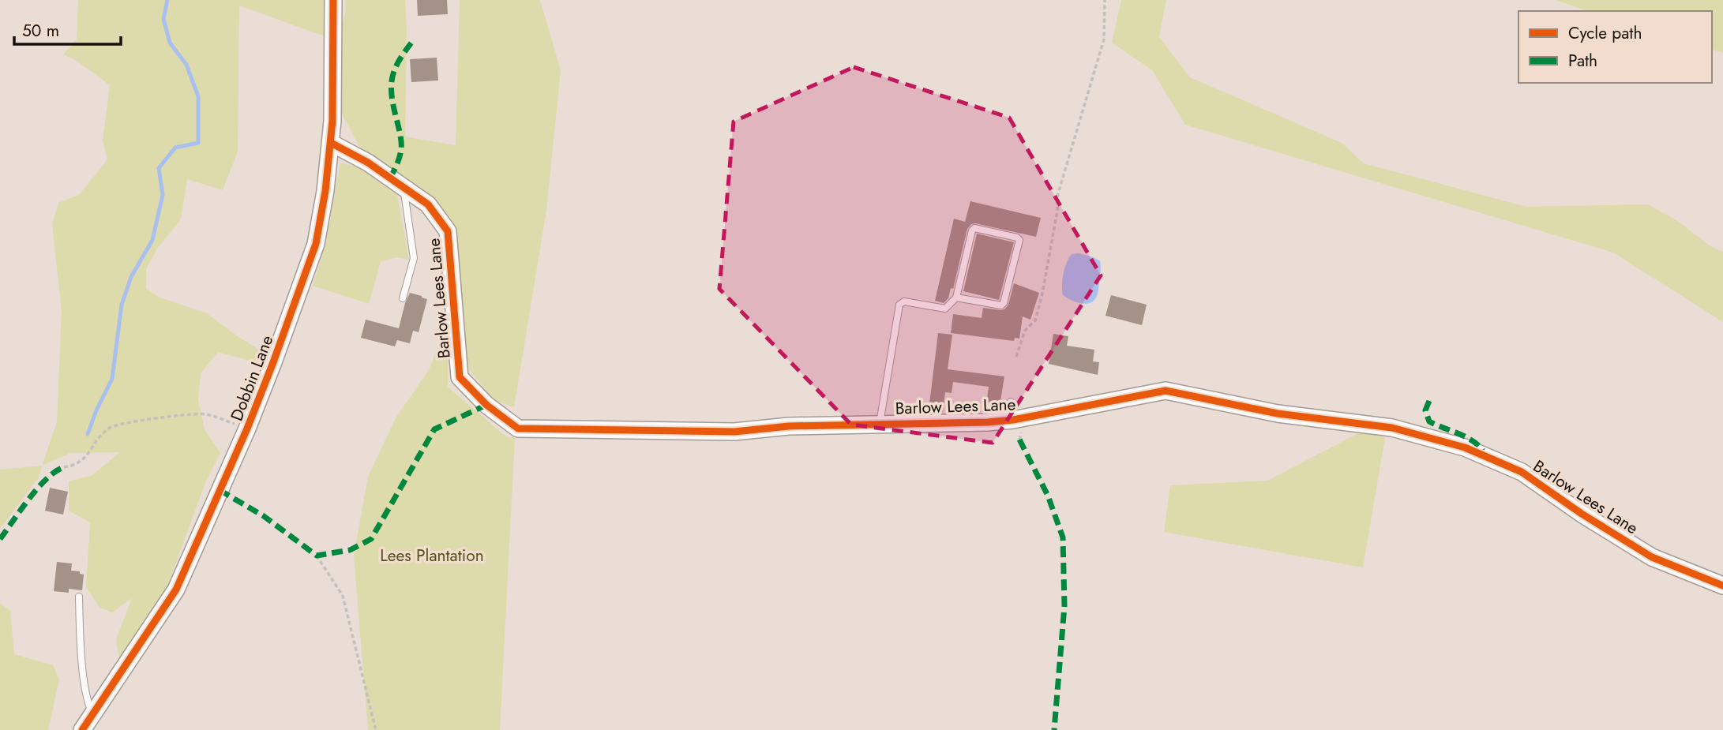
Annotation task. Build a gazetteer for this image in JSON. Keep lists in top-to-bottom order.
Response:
{
  "streets": {
    "street": ["Barlow Lees Lane", "Dobbin Lane"]
  },
  "crossings": [
    ["Barlow Lees Lane", "Dobbin Lane"]
  ],
  "parks": ["Lees Plantation"],
  "legend": ["Cycle path", "Path"],
  "scale_bar": "50 m"
}
